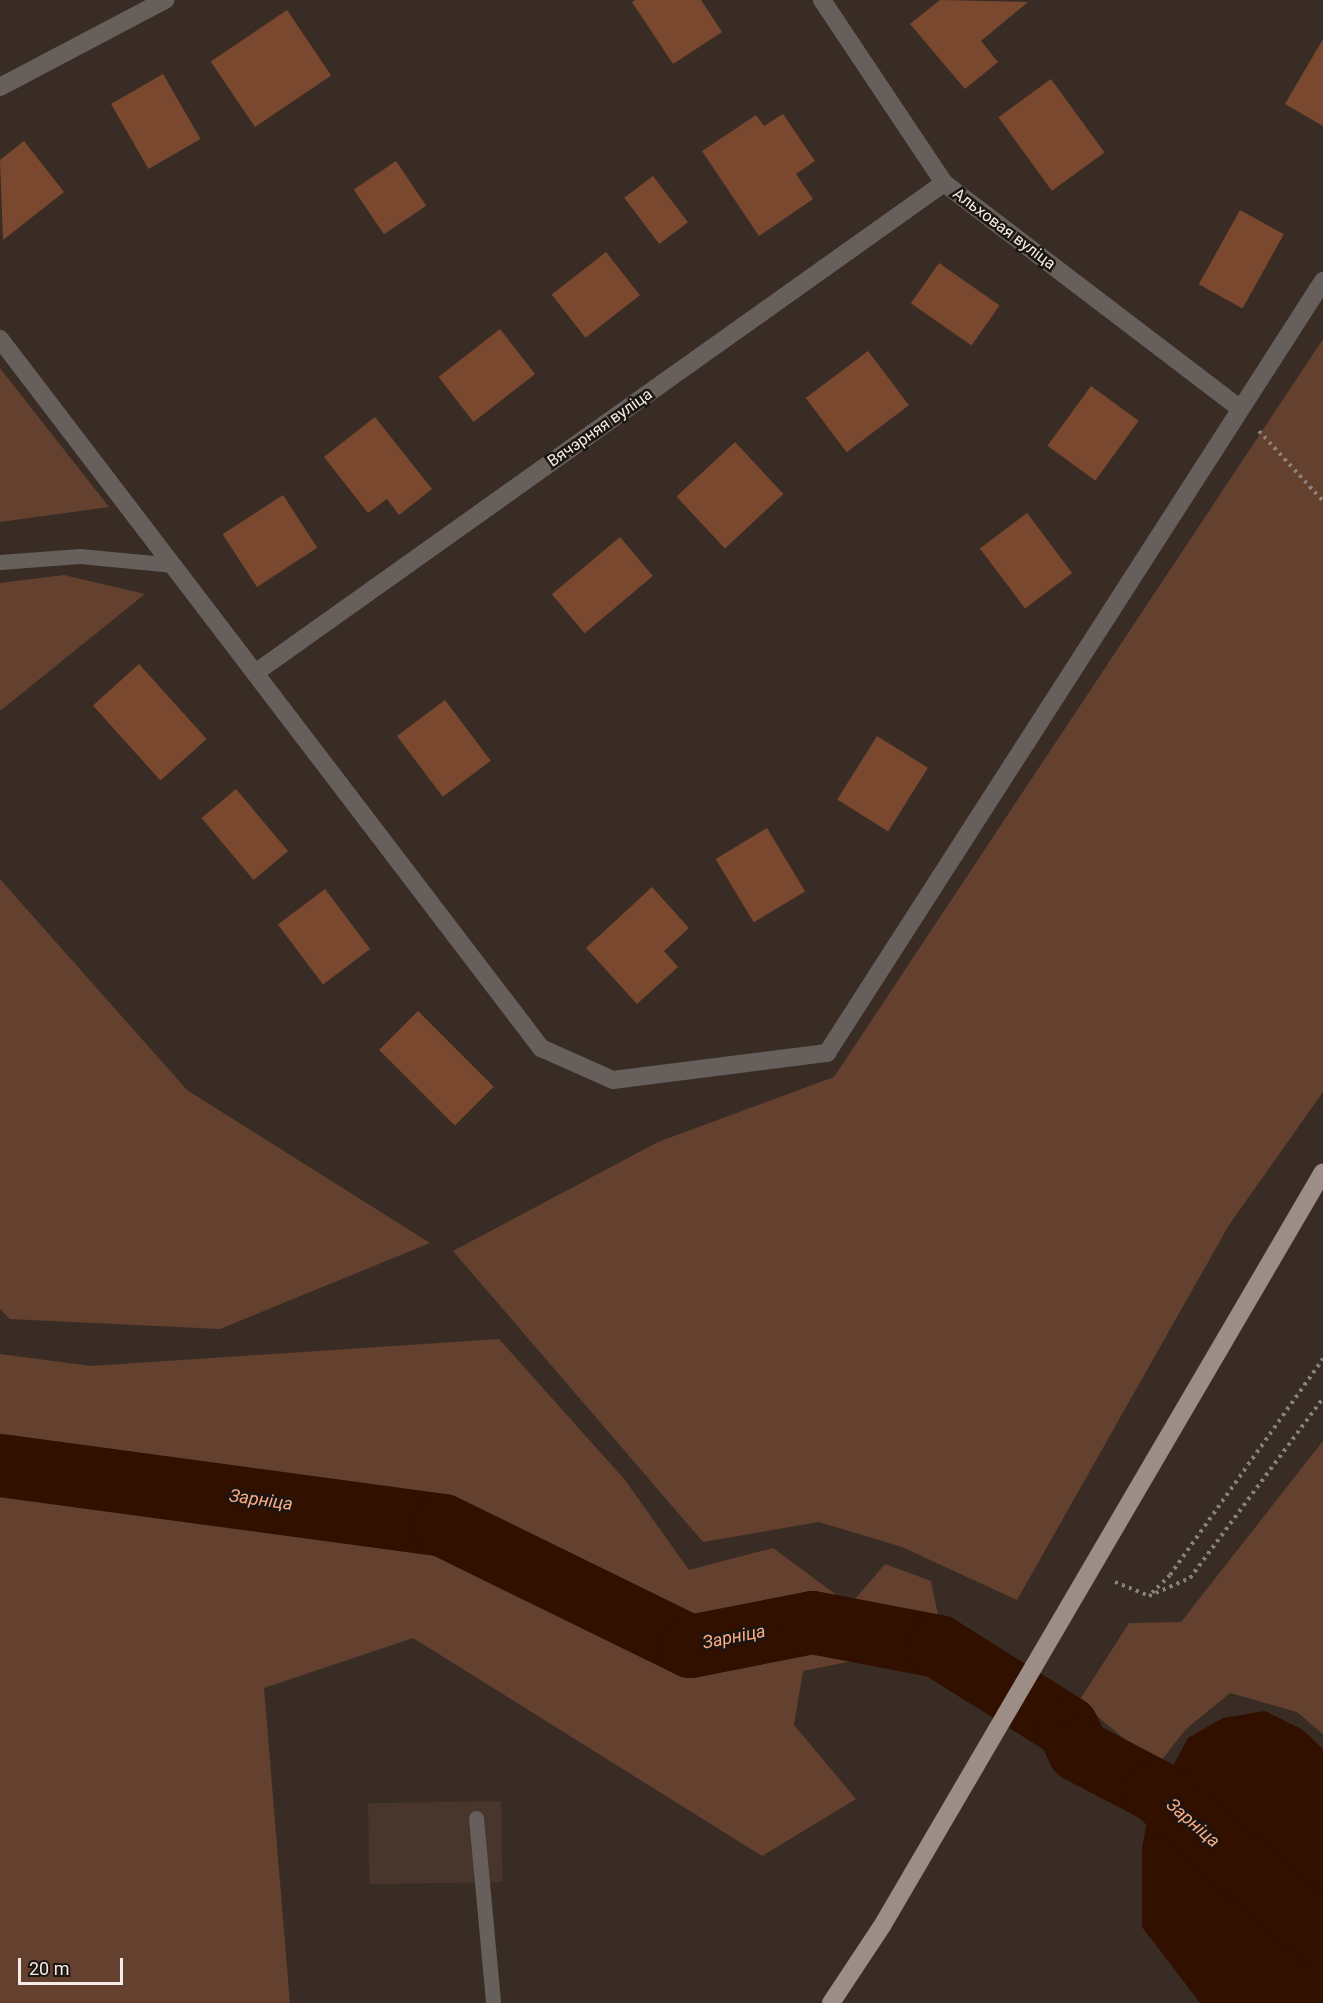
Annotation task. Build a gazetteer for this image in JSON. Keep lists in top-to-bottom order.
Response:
{
  "streets": {
    "street": ["Альховая вуліца", "Вячэрняя вуліца"]
  },
  "crossings": [
    ["Альховая вуліца", "Вячэрняя вуліца"]
  ],
  "water": ["Зарніца"],
  "scale_bar": "20 m"
}
